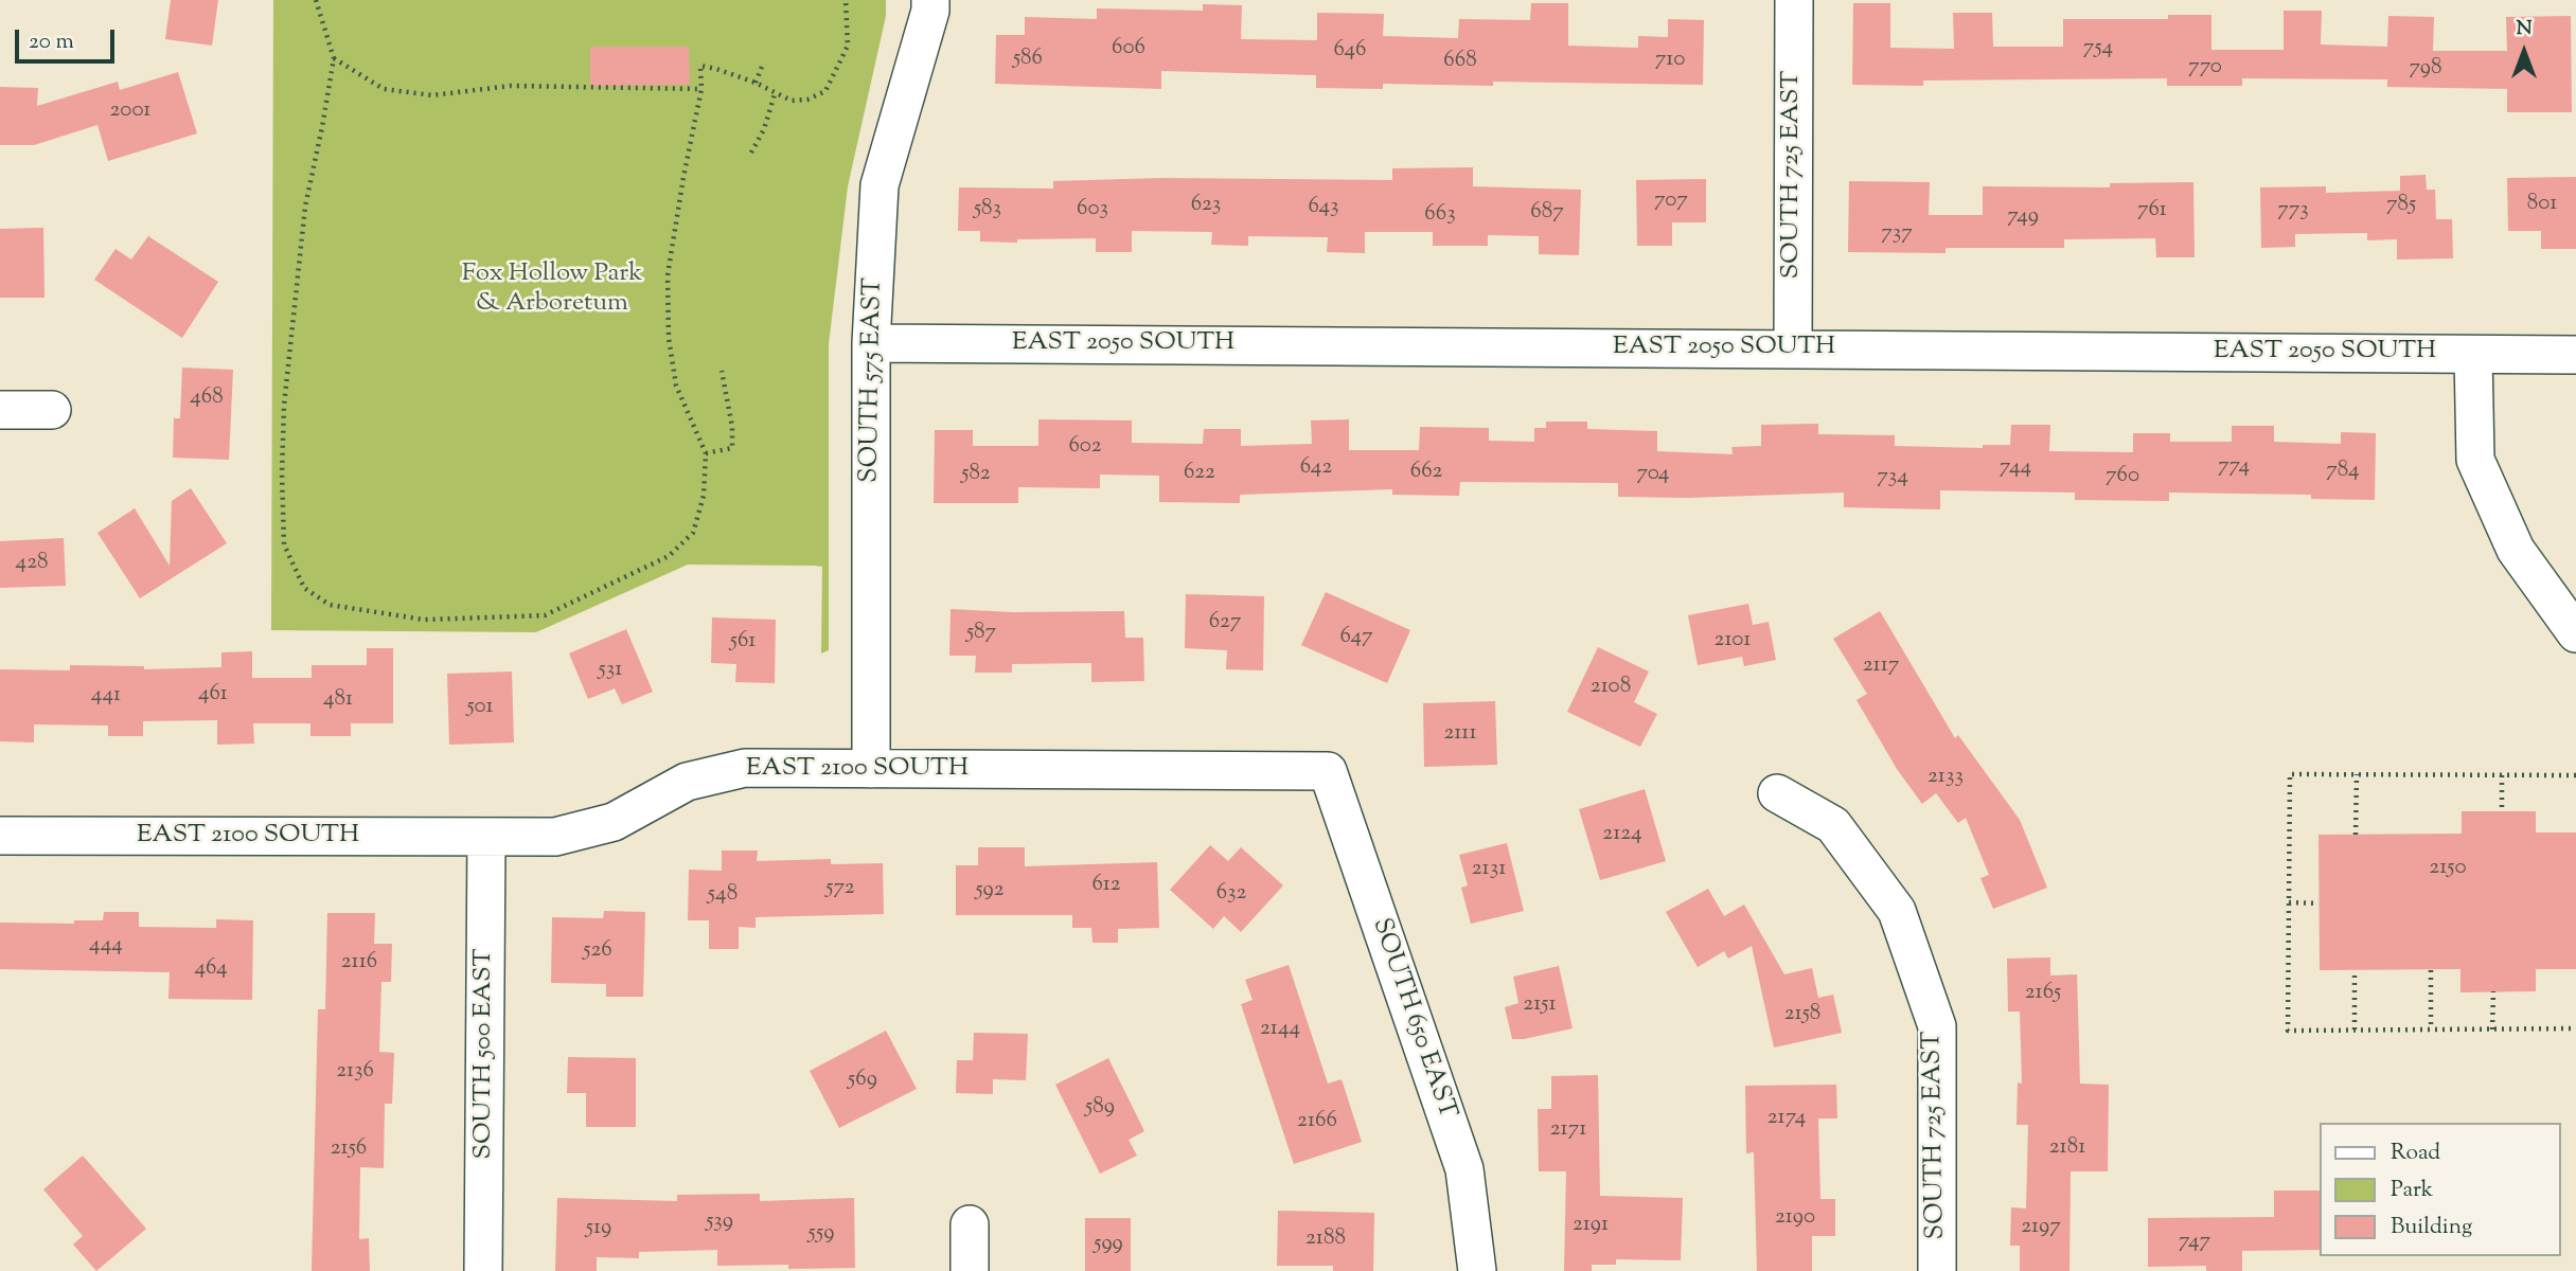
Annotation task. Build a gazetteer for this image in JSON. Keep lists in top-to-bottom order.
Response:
{
  "streets": {
    "street": [
      "SOUTH 725 EAST",
      "EAST 2050 SOUTH",
      "SOUTH 575 EAST",
      "EAST 2100 SOUTH",
      "SOUTH 650 EAST",
      "SOUTH 500 EAST"
    ]
  },
  "crossings": [
    ["SOUTH 725 EAST", "EAST 2050 SOUTH"],
    ["EAST 2050 SOUTH", "SOUTH 575 EAST"],
    ["SOUTH 575 EAST", "EAST 2100 SOUTH"],
    ["EAST 2100 SOUTH", "SOUTH 650 EAST"],
    ["EAST 2100 SOUTH", "SOUTH 500 EAST"]
  ],
  "parks": ["Fox Hollow Park & Arboretum"],
  "house_numbers": [
    "606",
    "754",
    "646",
    "586",
    "710",
    "668",
    "770",
    "798",
    "2001",
    "707",
    "801",
    "623",
    "785",
    "643",
    "583",
    "603",
    "761",
    "773",
    "687",
    "663",
    "749",
    "737",
    "468",
    "602",
    "774",
    "642",
    "744",
    "784",
    "662",
    "622",
    "582",
    "704",
    "760",
    "734",
    "428",
    "627",
    "587",
    "647",
    "2101",
    "561",
    "2117",
    "531",
    "2108",
    "461",
    "441",
    "481",
    "501",
    "2111",
    "2133",
    "2124",
    "2150",
    "2131",
    "612",
    "572",
    "592",
    "632",
    "548",
    "444",
    "526",
    "2116",
    "464",
    "2165",
    "2151",
    "2158",
    "2144",
    "2136",
    "569",
    "589",
    "2174",
    "2166",
    "2171",
    "2181",
    "2156",
    "2190",
    "539",
    "2191",
    "2197",
    "519",
    "559",
    "2188",
    "747",
    "599"
  ],
  "legend": ["Road", "Park", "Building"],
  "scale_bar": "20 m",
  "north": "top"
}
